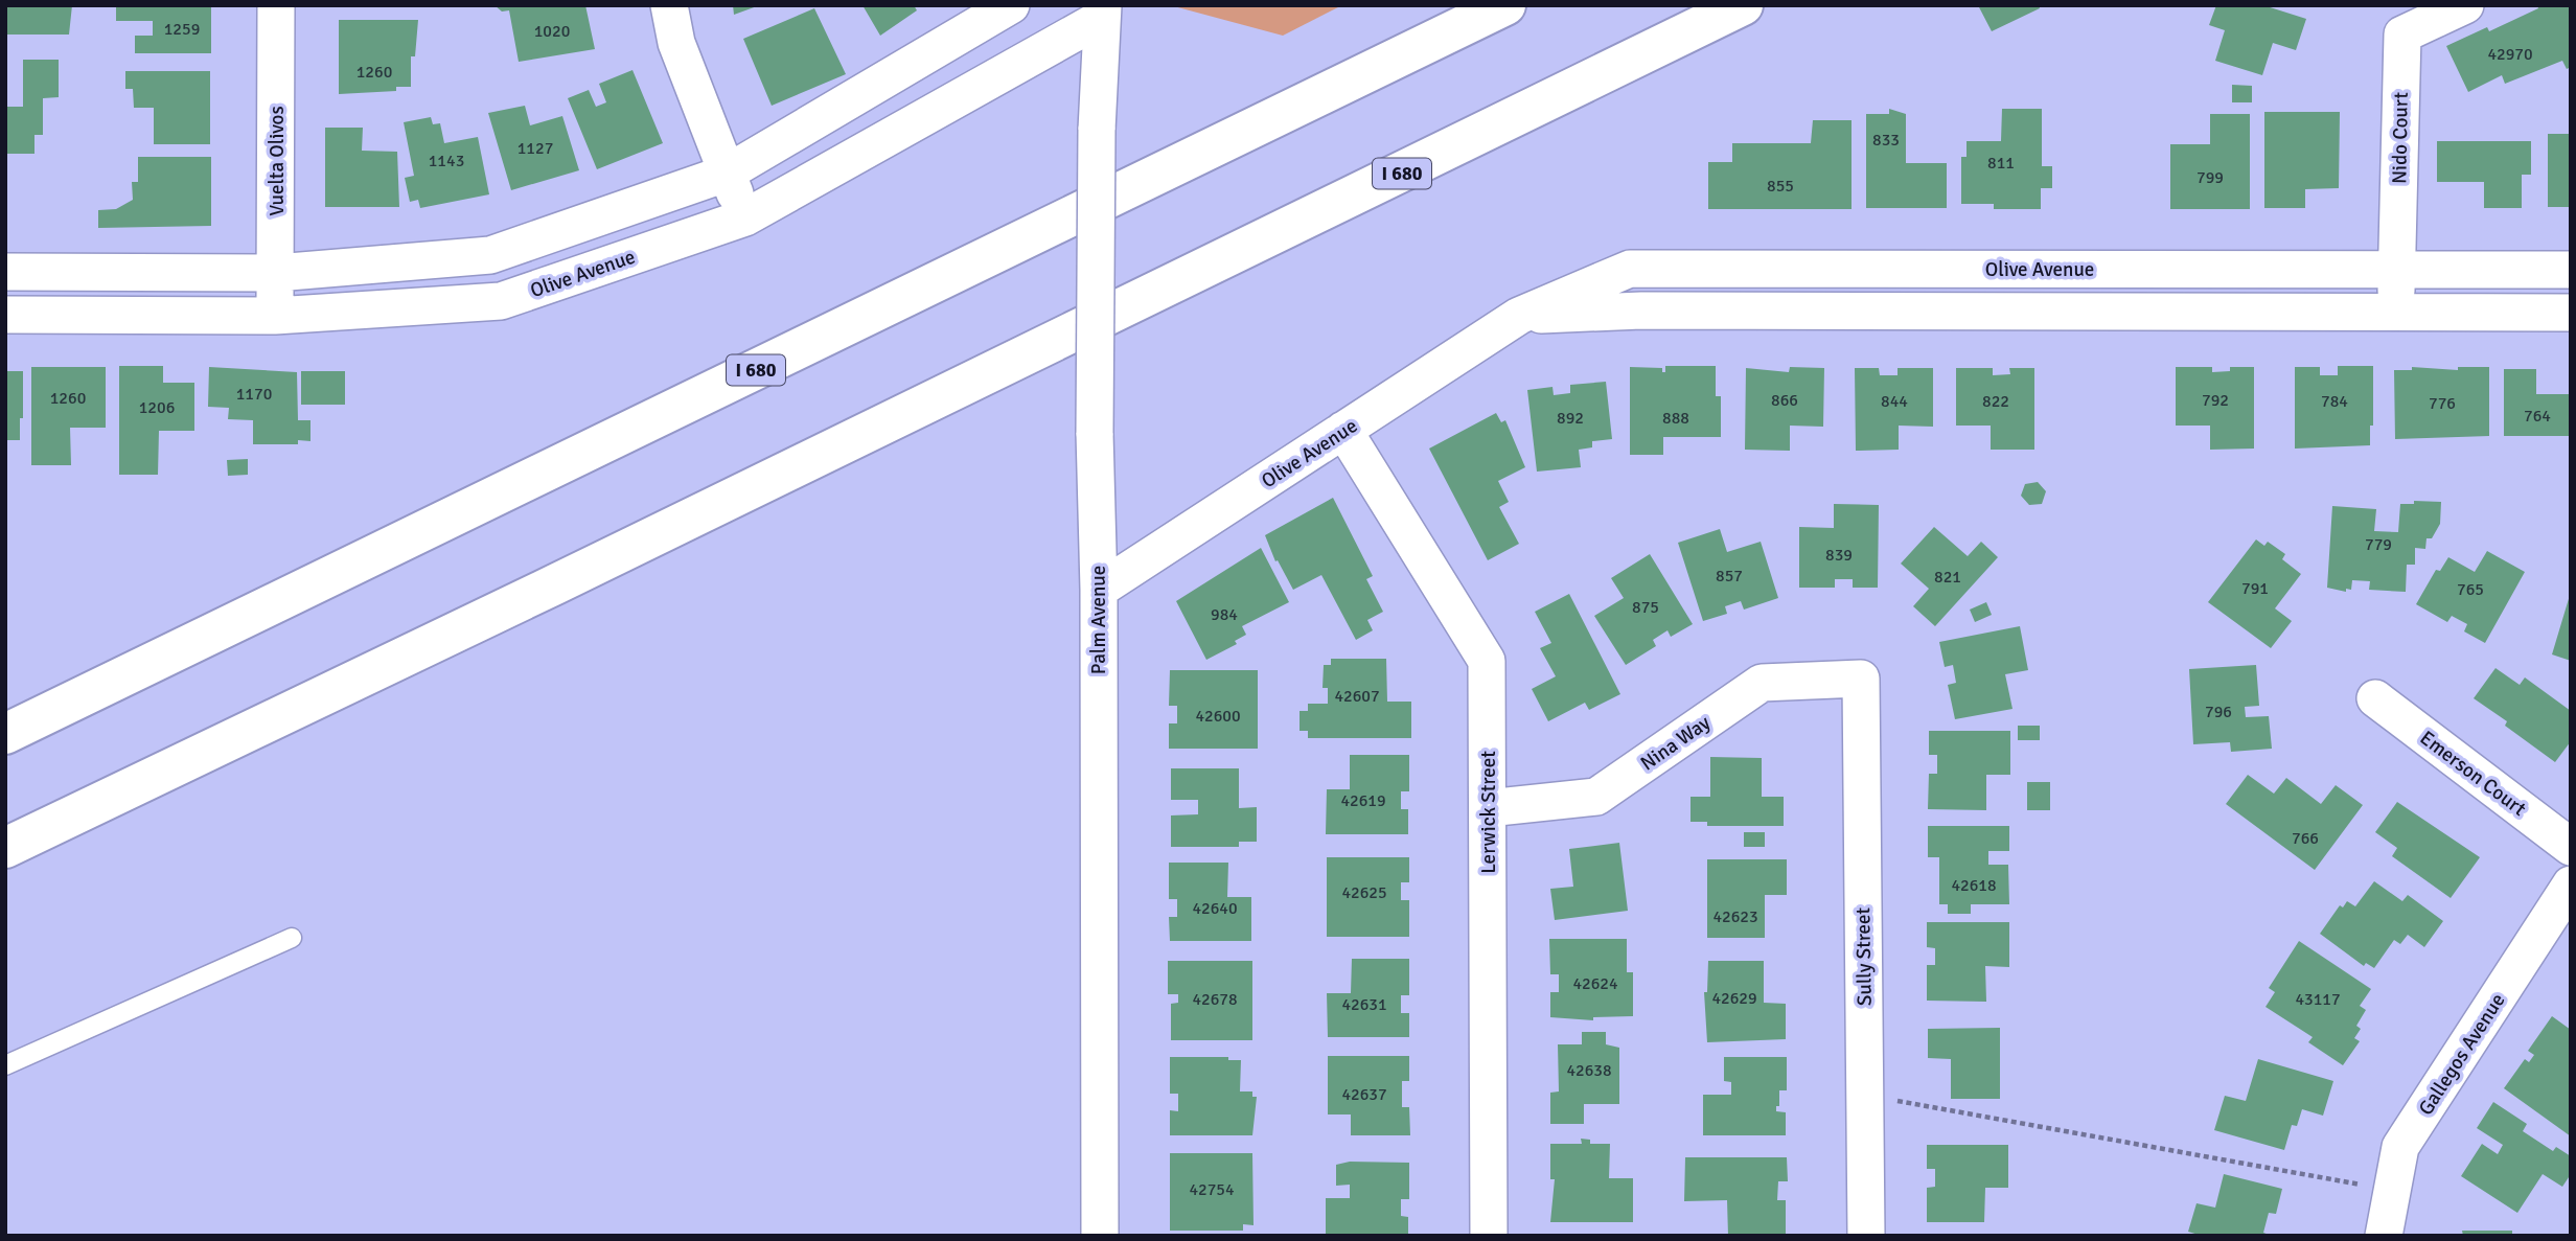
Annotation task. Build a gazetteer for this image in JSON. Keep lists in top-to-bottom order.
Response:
{
  "streets": {
    "highway": ["I 680"],
    "street": [
      "Nido Court",
      "Vuelta Olivos",
      "Olive Avenue",
      "Palm Avenue",
      "Nina Way",
      "Emerson Court",
      "Lerwick Street",
      "Sully Street",
      "Gallegos Avenue"
    ]
  },
  "crossings": [
    ["Nido Court", "Olive Avenue"],
    ["Vuelta Olivos", "Olive Avenue"],
    ["Olive Avenue", "Palm Avenue"],
    ["Olive Avenue", "Lerwick Street"],
    ["Nina Way", "Lerwick Street"],
    ["Nina Way", "Sully Street"]
  ],
  "house_numbers": [
    "1259",
    "1020",
    "42970",
    "1260",
    "833",
    "1127",
    "1143",
    "811",
    "799",
    "855",
    "1170",
    "1260",
    "866",
    "792",
    "844",
    "822",
    "784",
    "776",
    "1206",
    "764",
    "892",
    "888",
    "779",
    "839",
    "857",
    "821",
    "791",
    "765",
    "875",
    "984",
    "42607",
    "796",
    "42600",
    "42619",
    "766",
    "42618",
    "42625",
    "42640",
    "42623",
    "42624",
    "42629",
    "42678",
    "43117",
    "42631",
    "42638",
    "42637",
    "42754"
  ]
}
